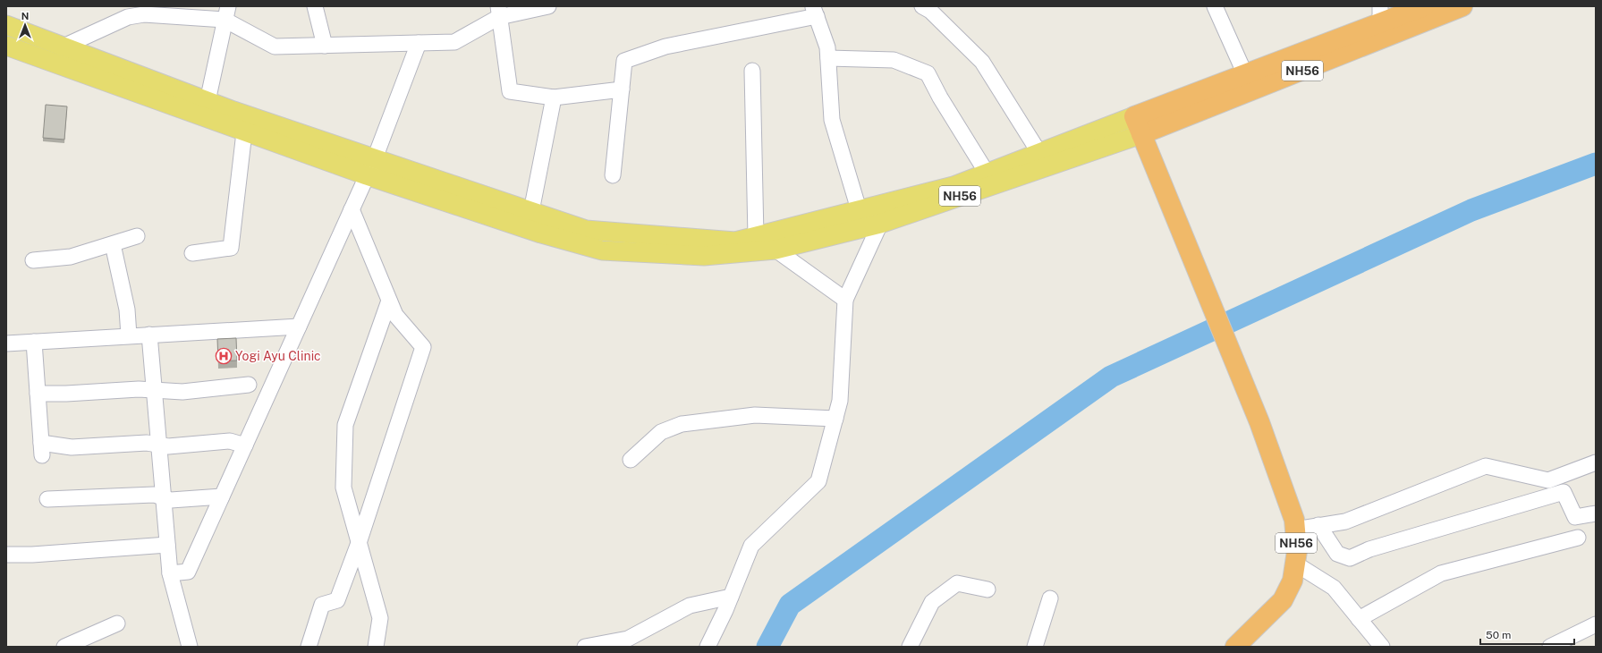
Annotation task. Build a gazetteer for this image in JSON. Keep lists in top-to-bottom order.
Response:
{
  "streets": {
    "highway": ["NH56"]
  },
  "places": {
    "hospital": ["Yogi Ayu Clinic"]
  },
  "scale_bar": "50 m",
  "north": "top"
}
